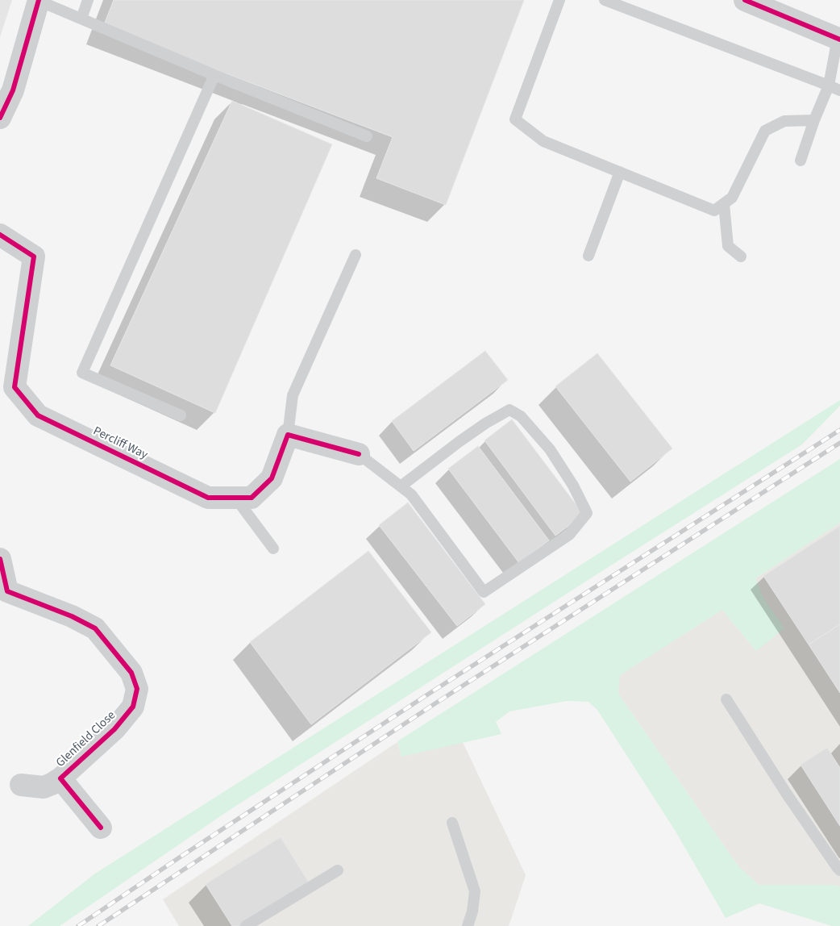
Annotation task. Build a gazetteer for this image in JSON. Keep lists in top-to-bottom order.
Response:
{
  "streets": {
    "street": ["Percliff Way", "Glenfield Close"]
  }
}
